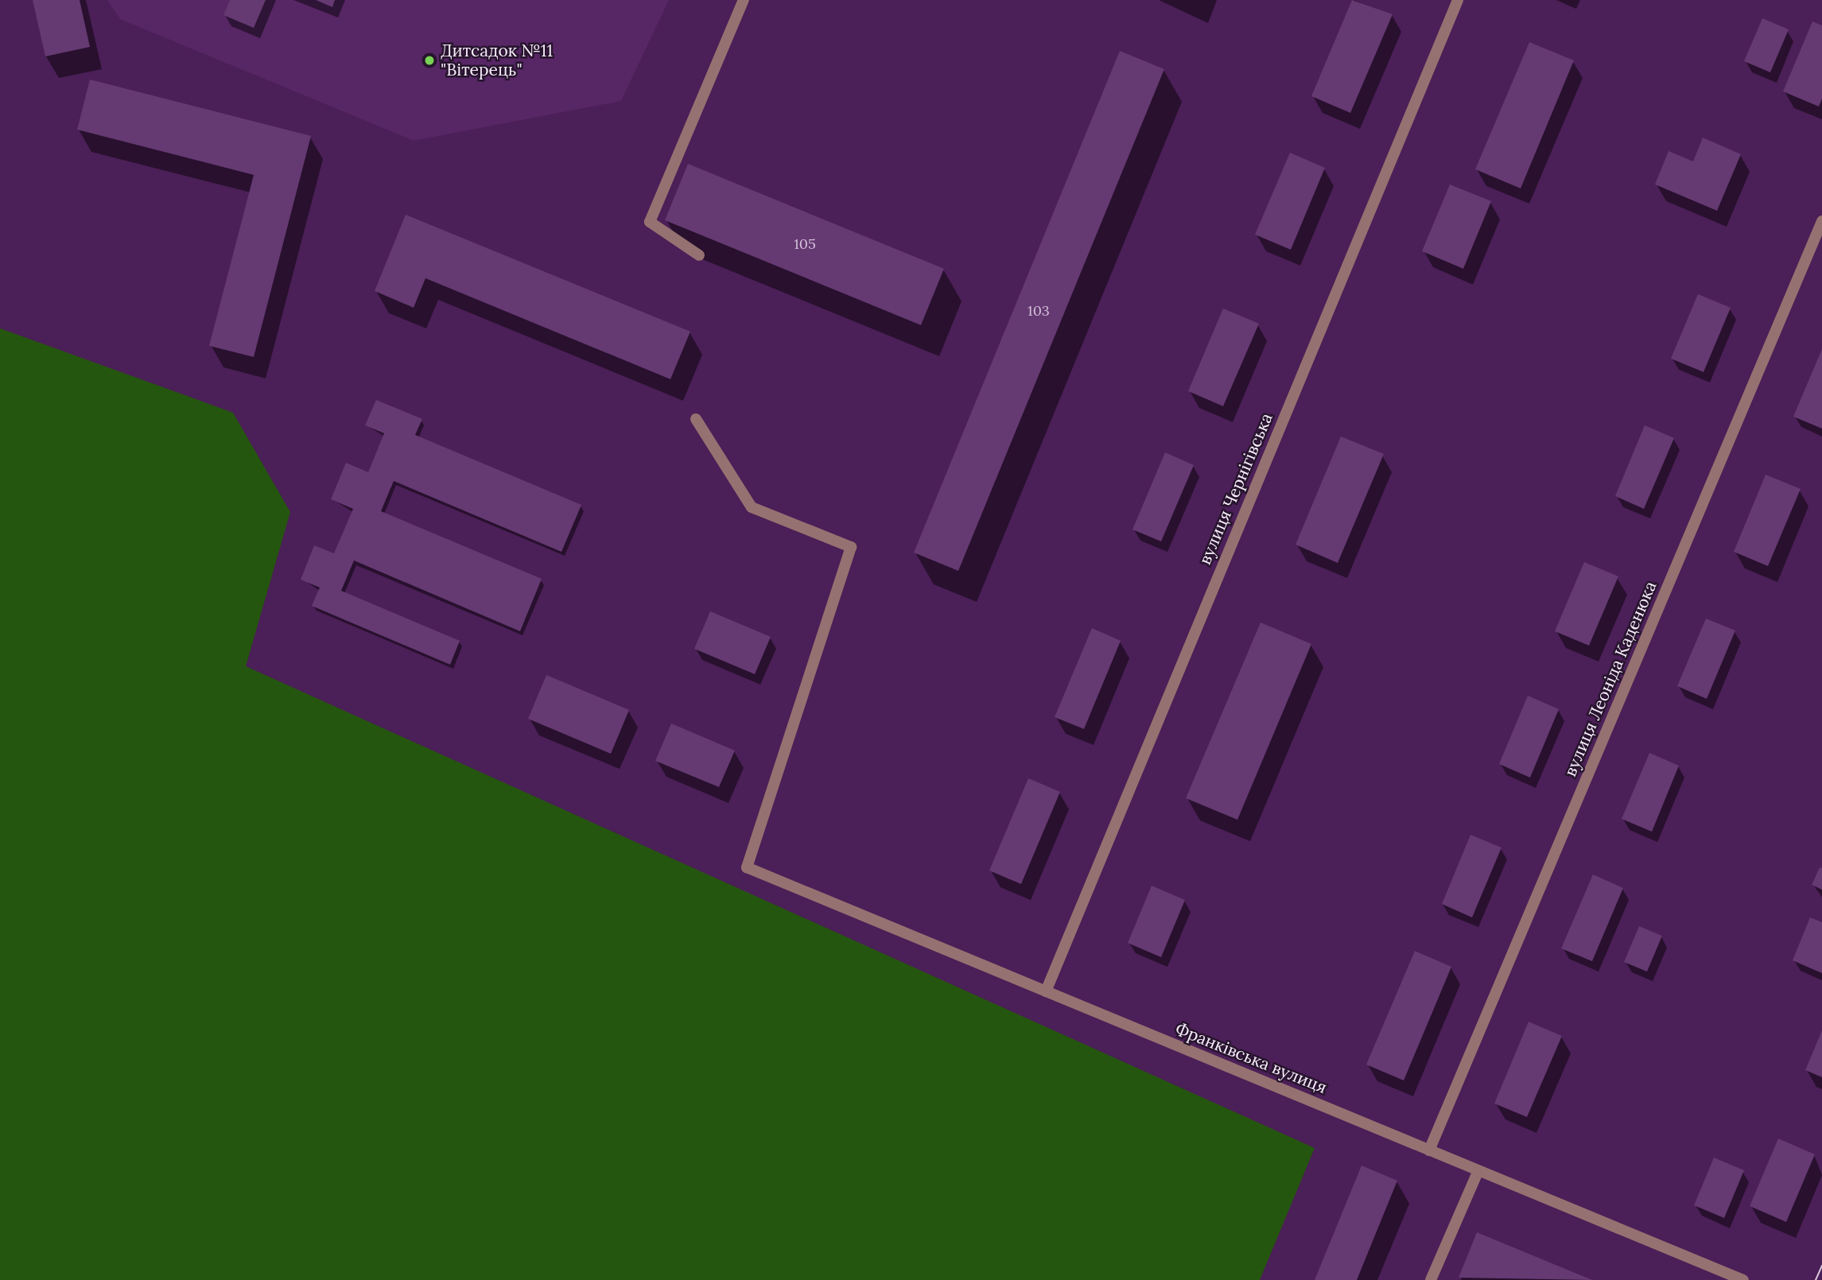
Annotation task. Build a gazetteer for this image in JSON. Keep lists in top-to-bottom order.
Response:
{
  "streets": {
    "street": ["вулиця Чернігівська", "вулиця Леоніда Каденюка", "Франківська вулиця"]
  },
  "crossings": [
    ["вулиця Чернігівська", "Франківська вулиця"],
    ["вулиця Леоніда Каденюка", "Франківська вулиця"]
  ],
  "places": ["Дитсадок №11 \"Вітерець\""],
  "house_numbers": ["105", "103"]
}
